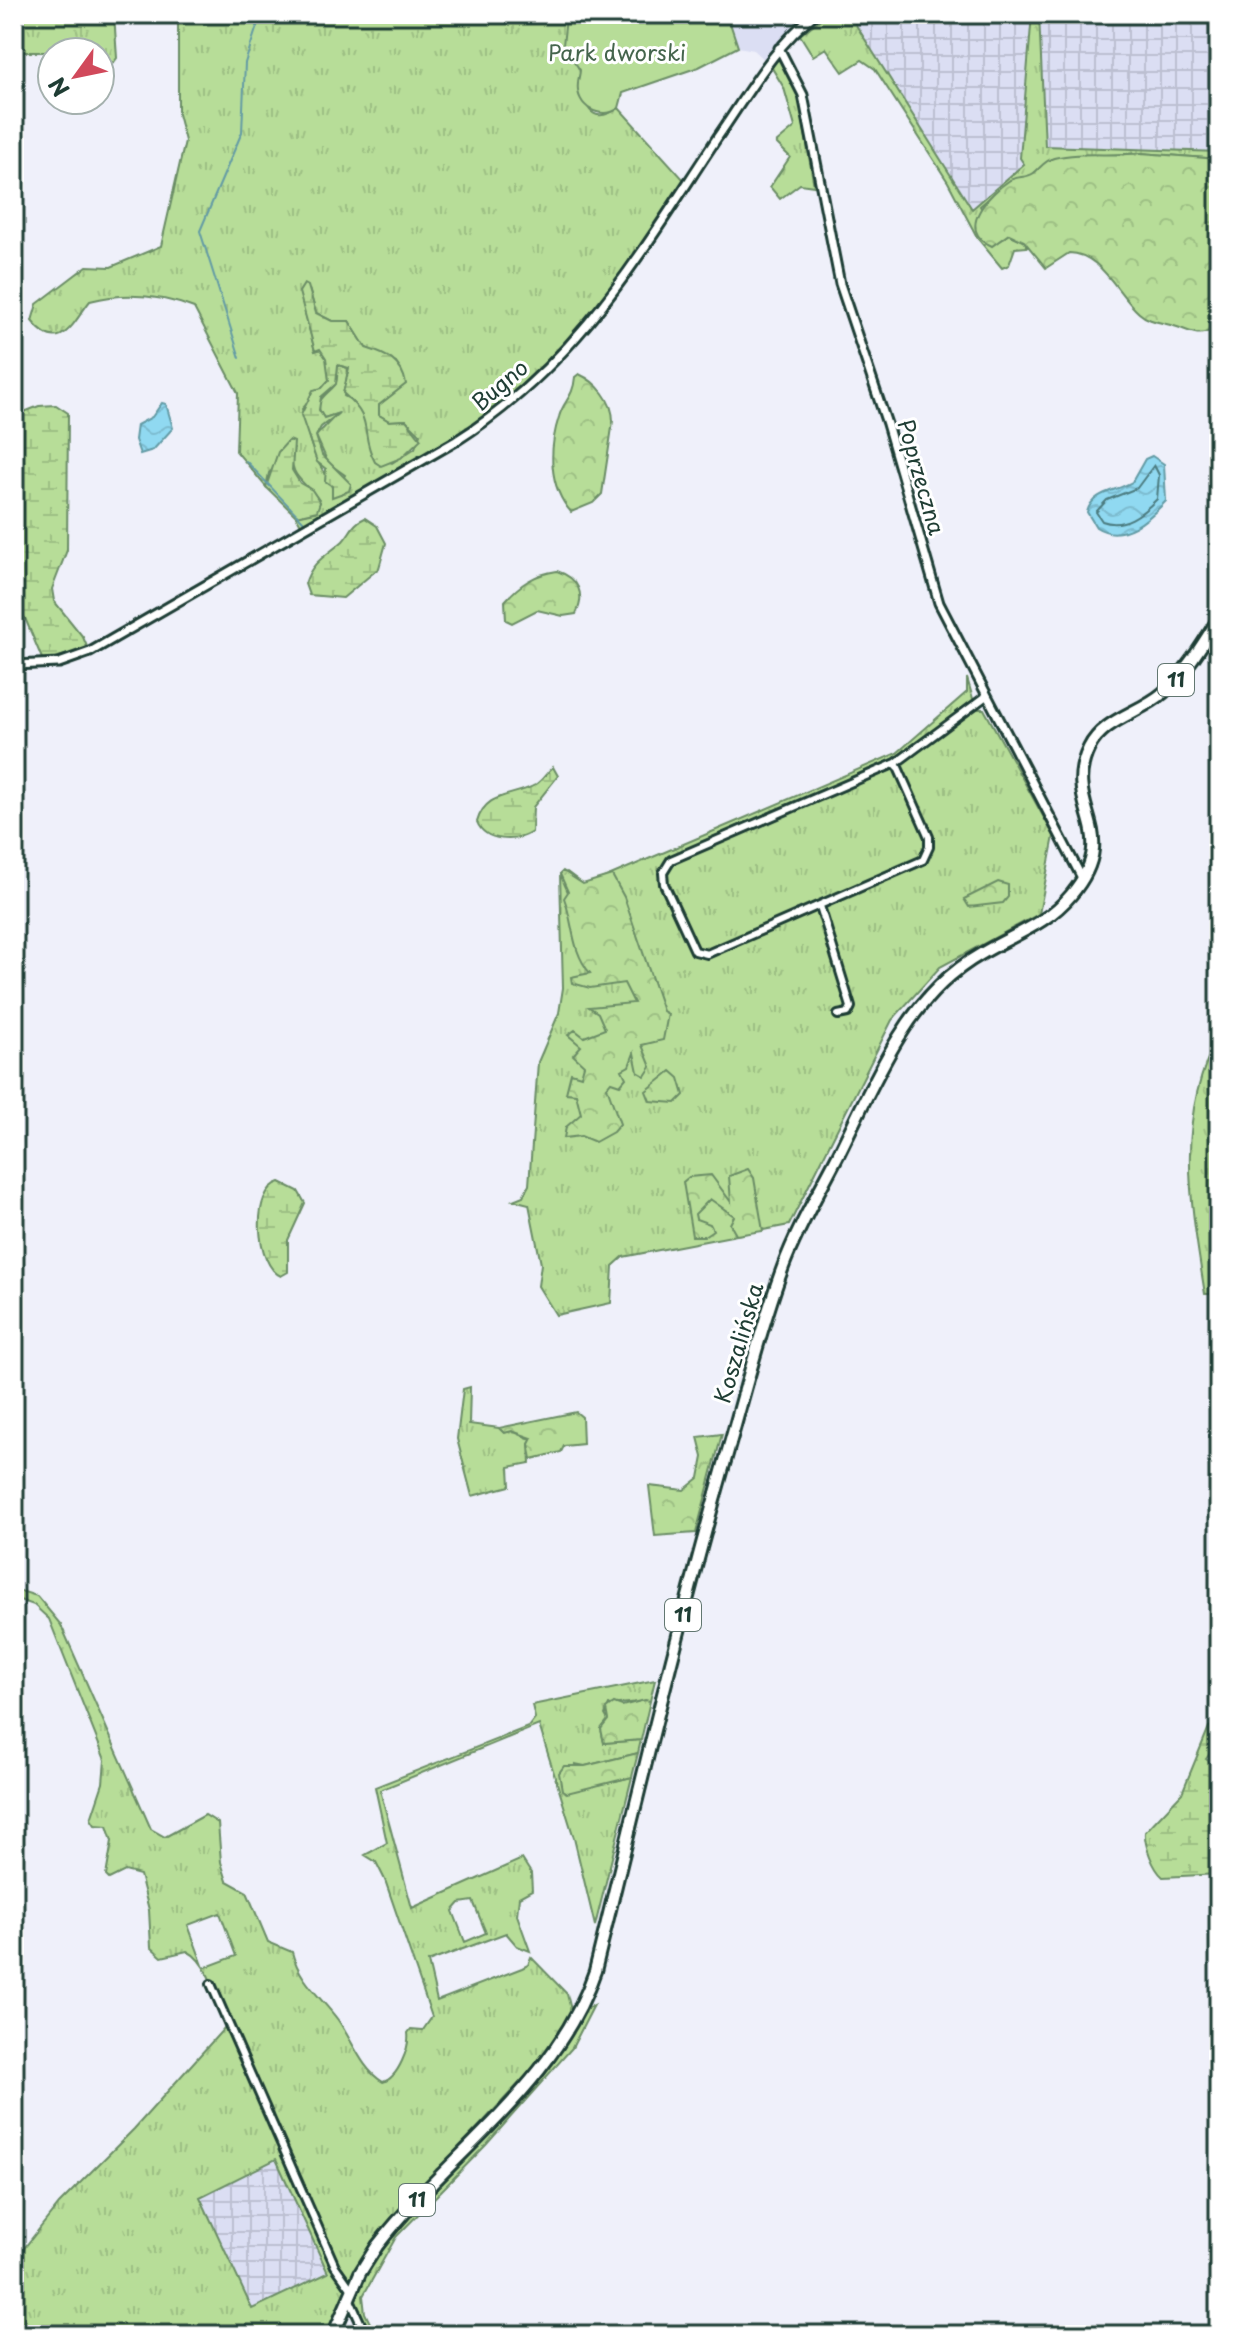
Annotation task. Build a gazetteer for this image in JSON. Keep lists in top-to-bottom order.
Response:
{
  "streets": {
    "highway": ["11", "Koszalińska"],
    "street": ["Bugno", "Poprzeczna"]
  },
  "crossings": [
    ["Bugno", "Poprzeczna"],
    ["Poprzeczna", "11"],
    ["Poprzeczna", "Koszalińska"],
    ["11", "Koszalińska"]
  ],
  "parks": ["Park dworski"],
  "north": "bottom left"
}
